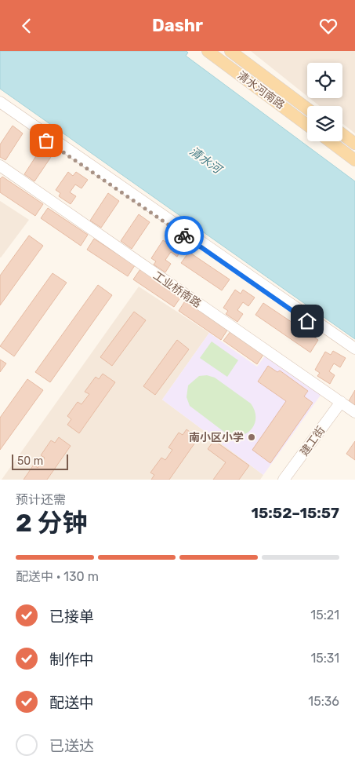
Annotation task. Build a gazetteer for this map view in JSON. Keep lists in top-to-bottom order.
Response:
{
  "streets": {
    "main road": ["清水河南路", "工业桥南路", "建工街"]
  },
  "crossings": [
    ["工业桥南路", "建工街"]
  ],
  "water": ["清水河"],
  "places": ["南小区小学"],
  "scale_bar": "50 m",
  "page": {
    "header": "Dashr",
    "scale": "50 m",
    "heading": ["2 分钟", "预计还需", "15:52–15:57"],
    "bar": "配送中 · 130 m",
    "list": [
      ["已接单", "15:21"],
      ["制作中", "15:31"],
      ["配送中", "15:36"],
      "已送达"
    ]
  }
}
